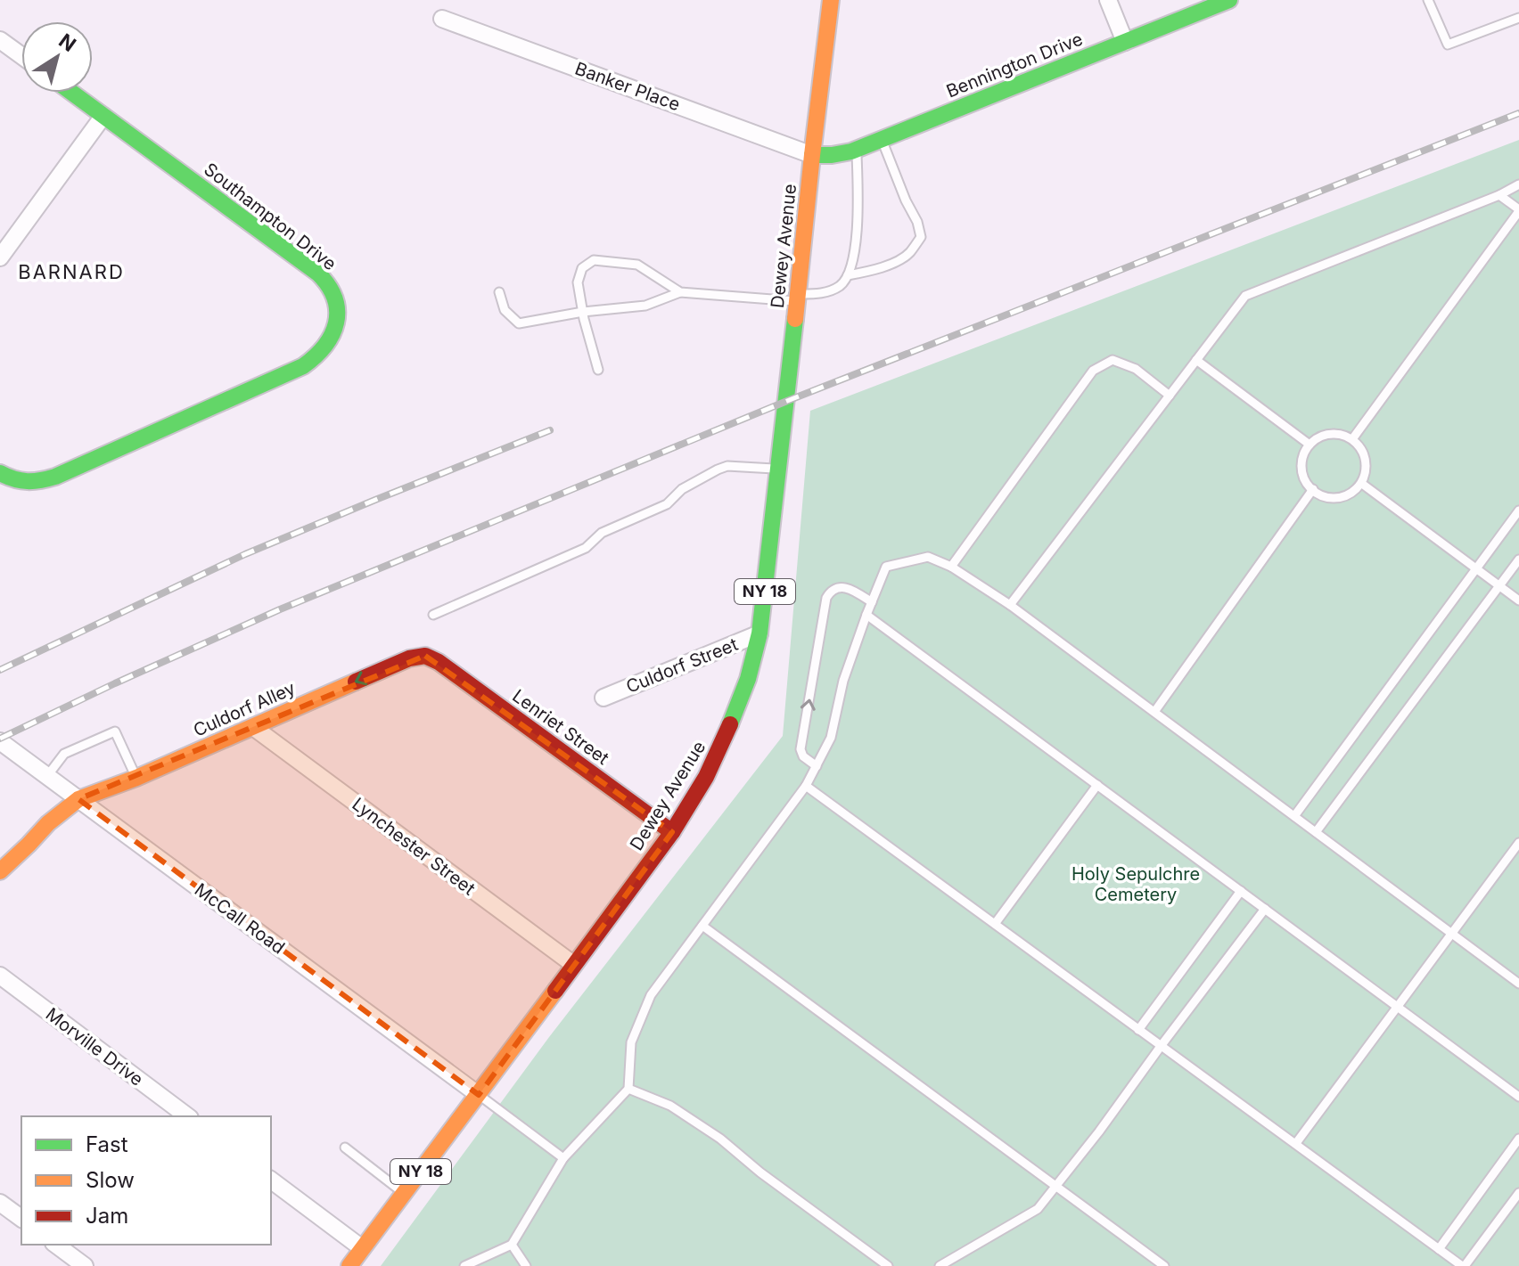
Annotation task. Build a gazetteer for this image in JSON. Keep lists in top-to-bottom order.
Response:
{
  "streets": {
    "street": [
      "Bennington Drive",
      "Banker Place",
      "Southampton Drive",
      "Dewey Avenue",
      "NY 18",
      "Culdorf Street",
      "Culdorf Alley",
      "Lenriet Street",
      "Lynchester Street",
      "McCall Road",
      "Morville Drive"
    ]
  },
  "crossings": [
    ["Bennington Drive", "Banker Place"],
    ["Bennington Drive", "Dewey Avenue"],
    ["Banker Place", "Dewey Avenue"],
    ["Dewey Avenue", "Culdorf Street"],
    ["Dewey Avenue", "Lenriet Street"],
    ["Dewey Avenue", "Lynchester Street"],
    ["Dewey Avenue", "McCall Road"],
    ["Culdorf Alley", "Lenriet Street"],
    ["Culdorf Alley", "Lynchester Street"],
    ["Culdorf Alley", "McCall Road"]
  ],
  "one_way": ["Culdorf Alley"],
  "districts": ["BARNARD"],
  "parks": ["Holy Sepulchre Cemetery"],
  "legend": ["Fast", "Slow", "Jam"],
  "north": "top right"
}
